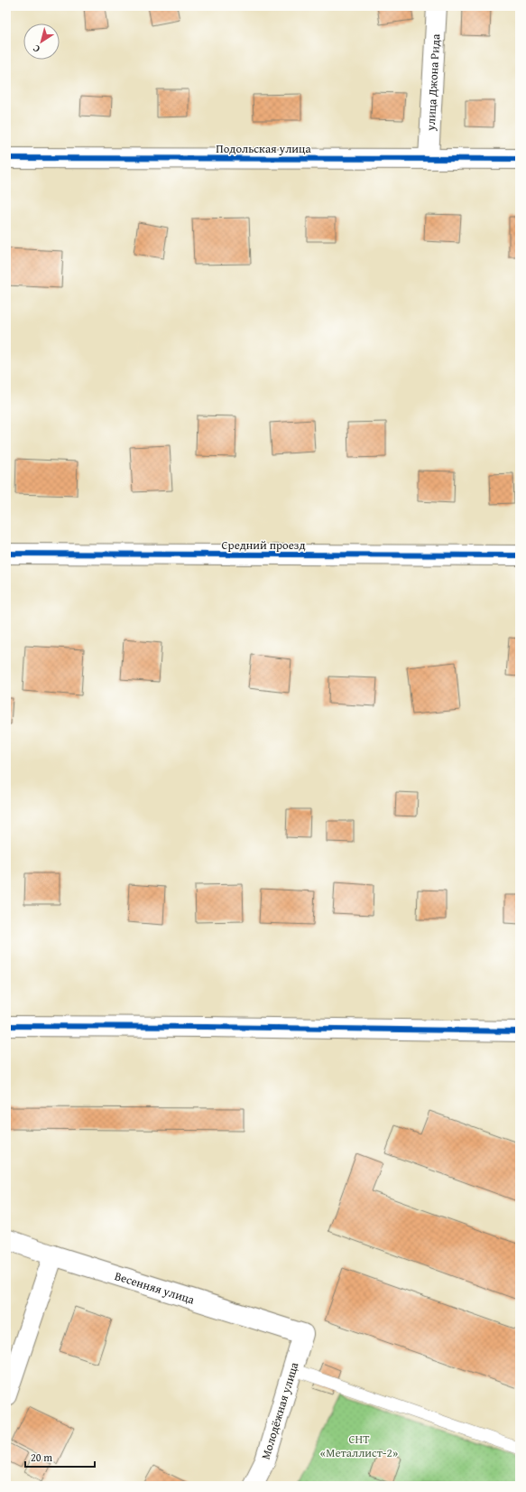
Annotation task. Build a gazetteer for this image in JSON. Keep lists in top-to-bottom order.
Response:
{
  "streets": {
    "street": [
      "улица Джона Рида",
      "Подольская улица",
      "Средний проезд",
      "Весенняя улица",
      "Молодёжная улица"
    ]
  },
  "crossings": [
    ["улица Джона Рида", "Подольская улица"],
    ["Весенняя улица", "Молодёжная улица"]
  ],
  "parks": ["СНТ «Металлист-2»"],
  "scale_bar": "20 m",
  "north": "bottom left"
}
